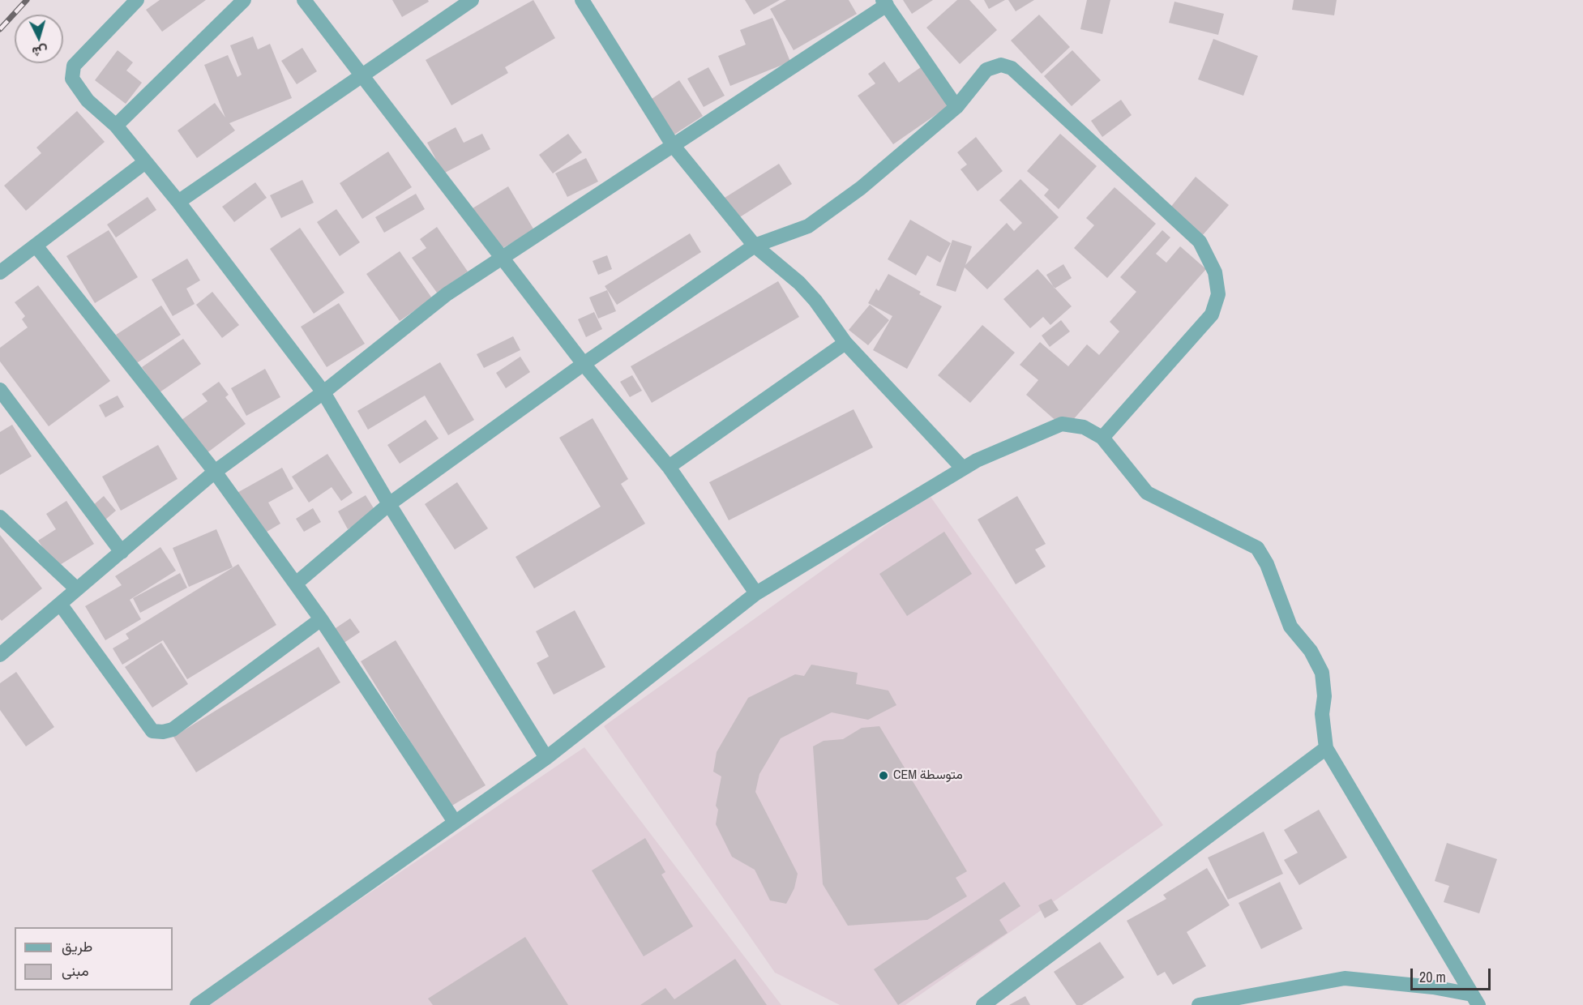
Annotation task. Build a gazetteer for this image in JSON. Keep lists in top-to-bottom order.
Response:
{
  "places": ["CEM متوسطة"],
  "legend": ["طريق", "مبنى"],
  "scale_bar": "20 m",
  "north": "bottom"
}
